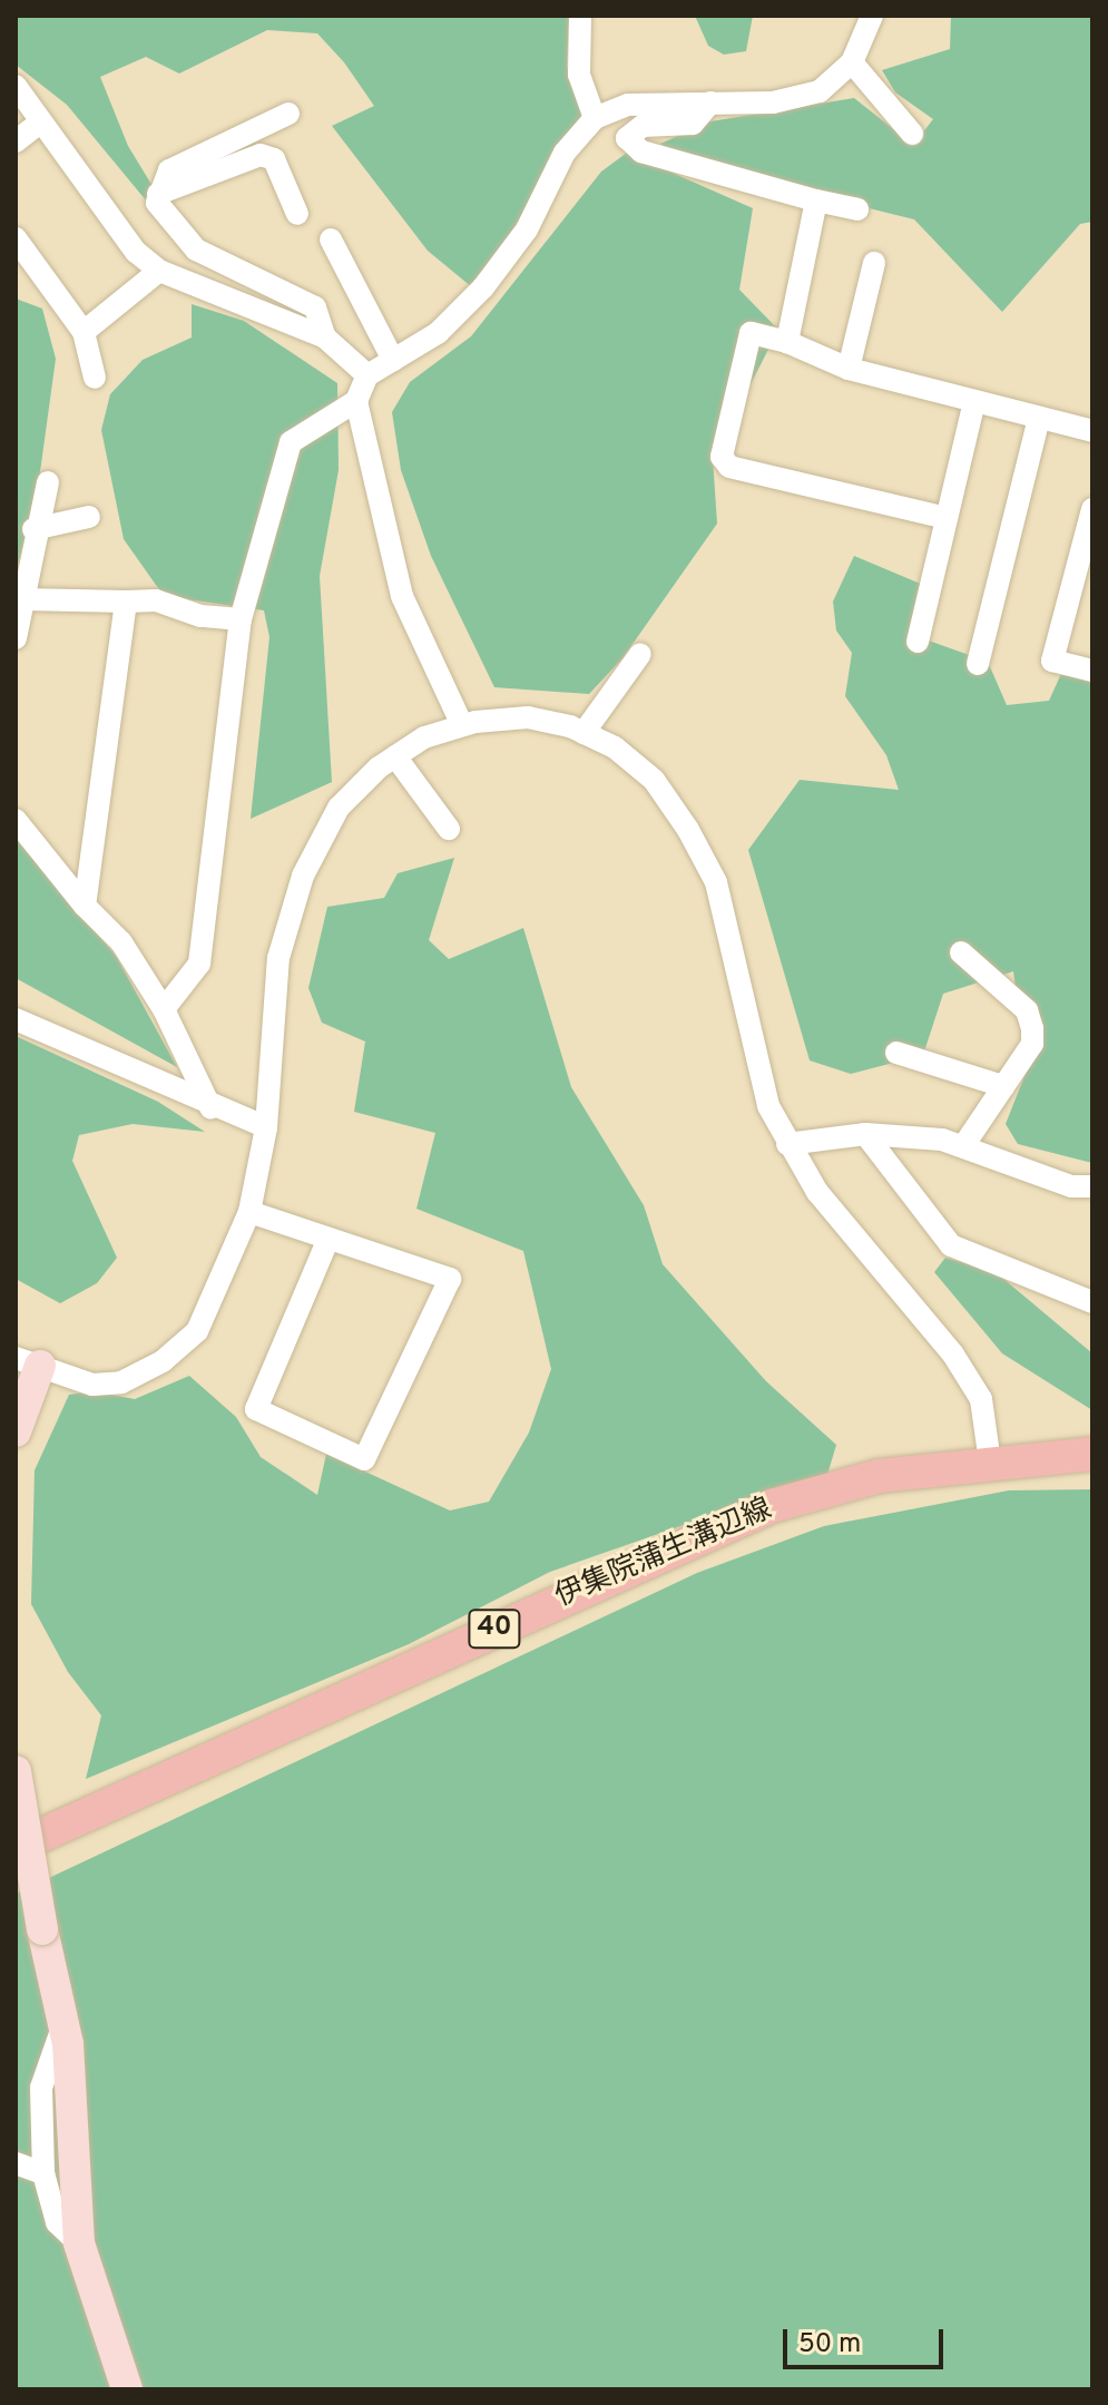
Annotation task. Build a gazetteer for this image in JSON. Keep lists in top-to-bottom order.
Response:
{
  "streets": {
    "main road": ["伊集院蒲生溝辺線", "40"]
  },
  "scale_bar": "50 m"
}
